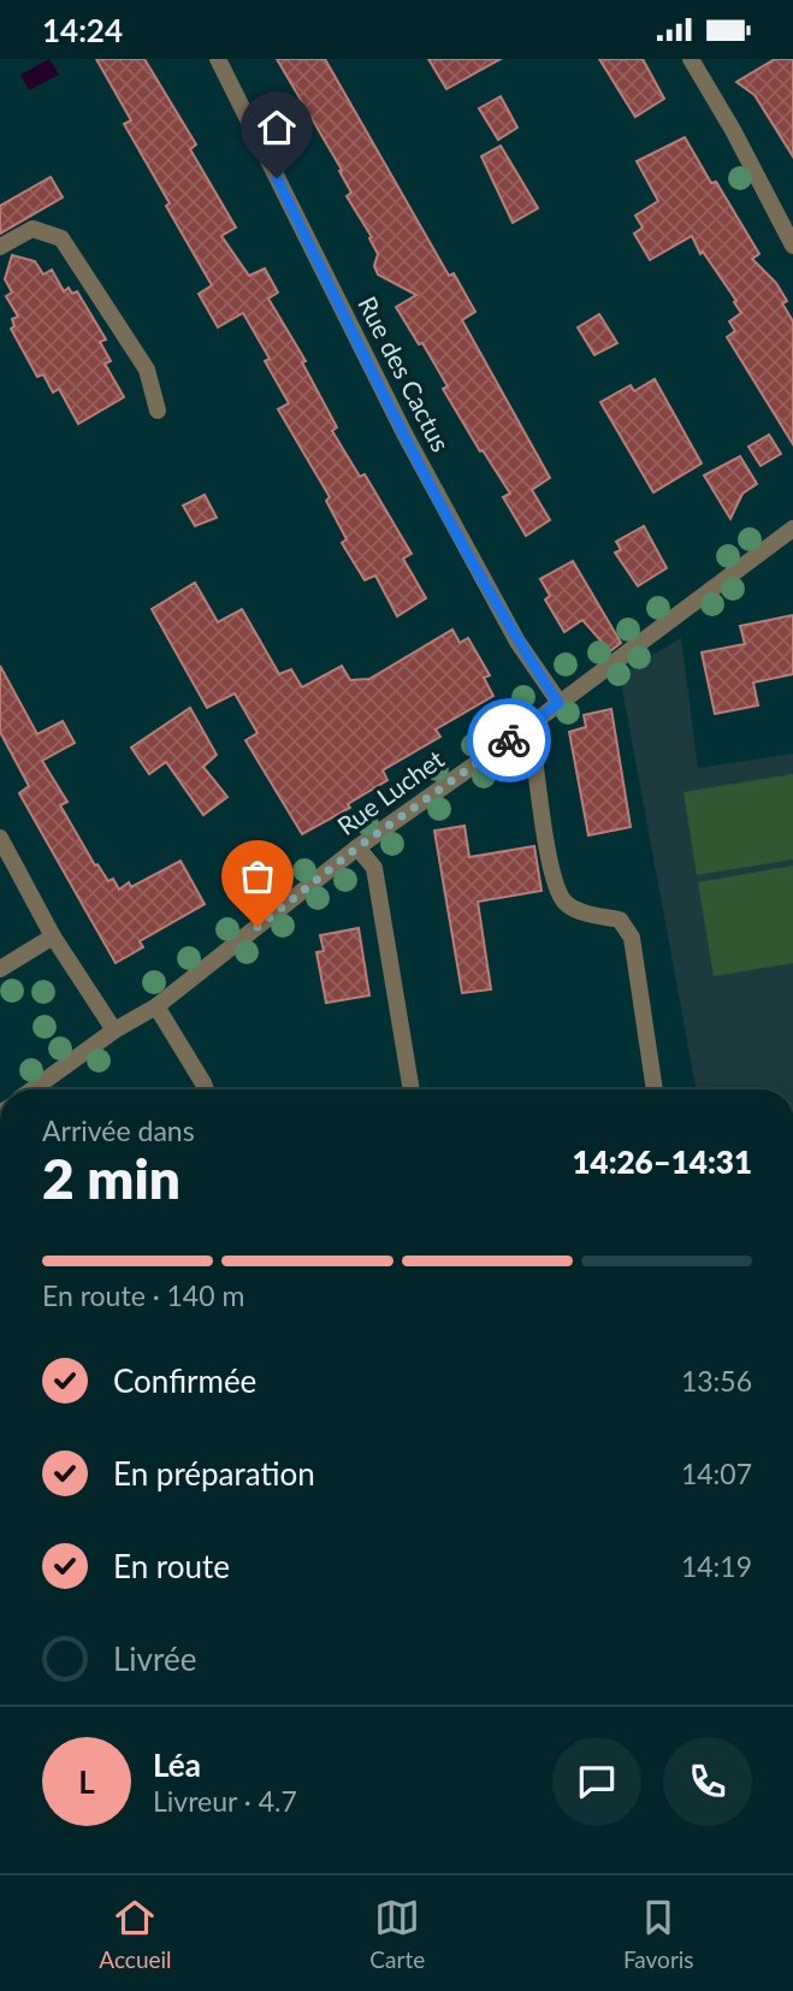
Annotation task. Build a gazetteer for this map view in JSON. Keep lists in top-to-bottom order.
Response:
{
  "streets": {
    "street": ["Rue des Cactus", "Rue Luchet"]
  },
  "crossings": [
    ["Rue des Cactus", "Rue Luchet"]
  ],
  "page": {
    "status": "14:24",
    "heading": ["2 min", "Arrivée dans", "14:26–14:31"],
    "panel": ["Léa", "Livreur · 4.7"],
    "bar": "En route · 140 m",
    "list": [
      ["Confirmée", "13:56"],
      ["En préparation", "14:07"],
      ["En route", "14:19"],
      "Livrée"
    ],
    "round": "L",
    "tabs": ["Accueil", "Carte", "Favoris"]
  }
}
